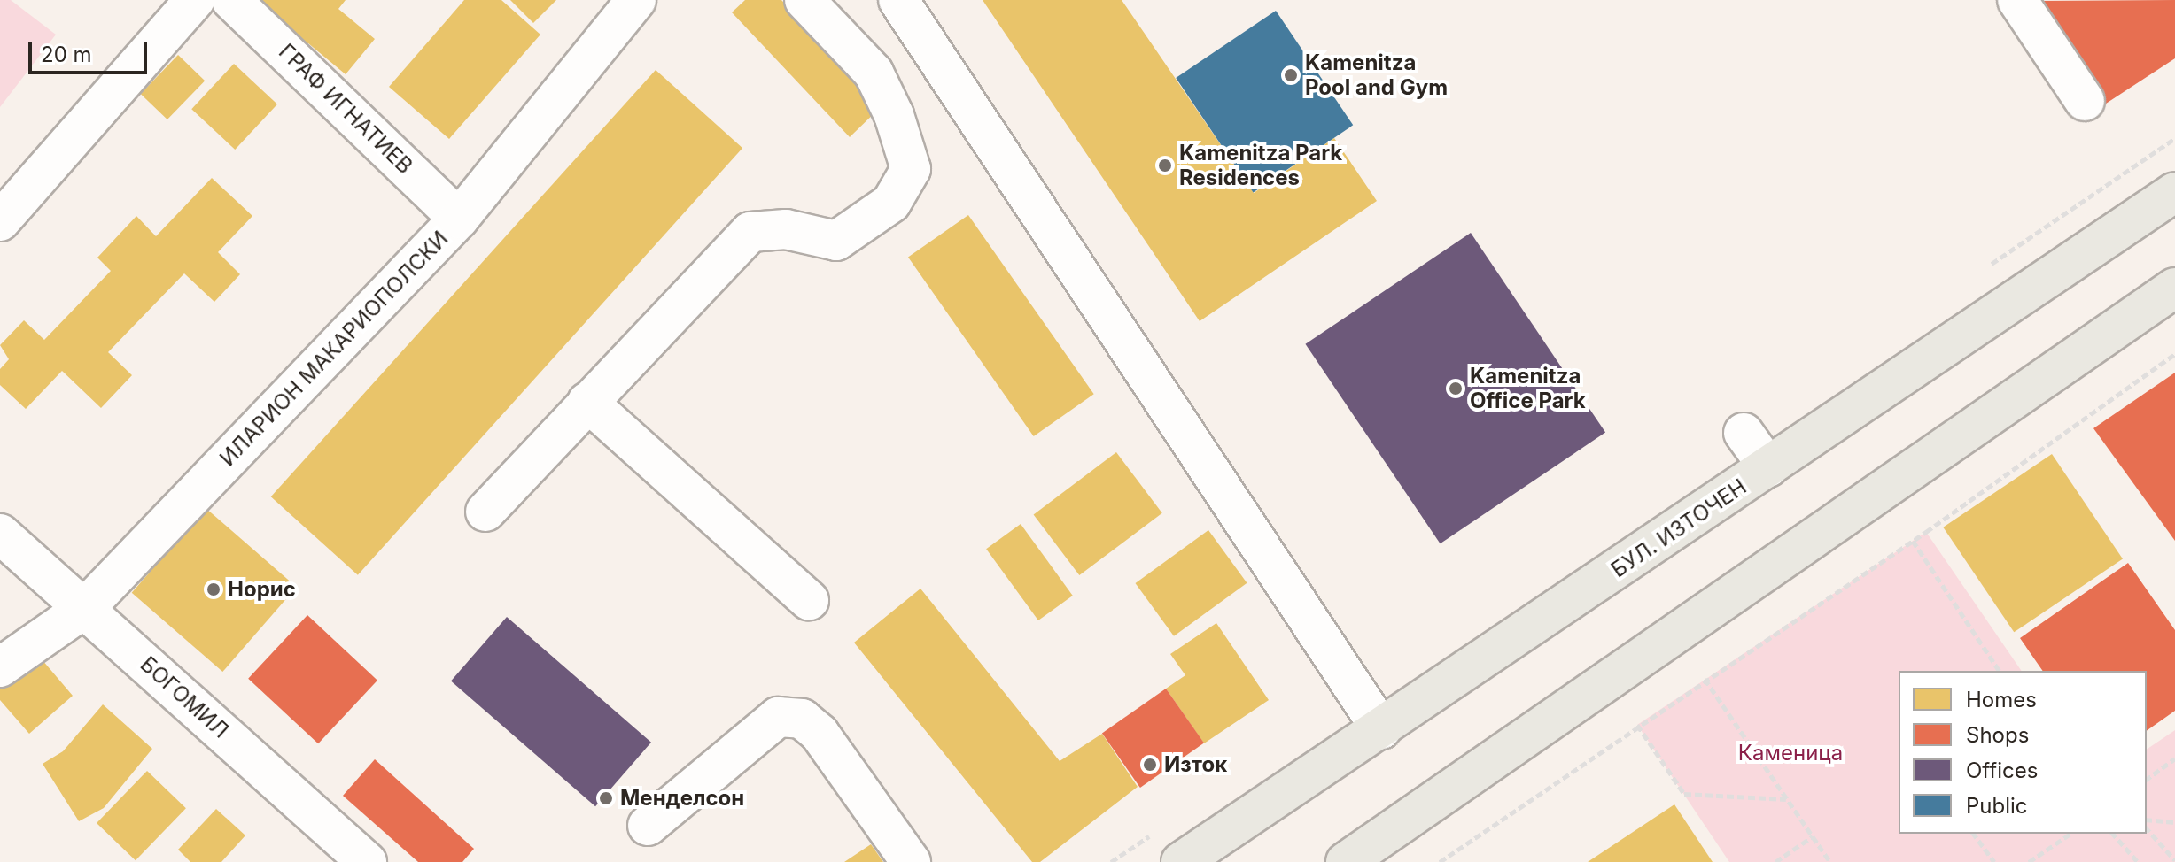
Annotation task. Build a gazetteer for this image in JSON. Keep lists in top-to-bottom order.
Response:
{
  "streets": {
    "main road": ["БУЛ. ИЗТОЧЕН"],
    "street": ["ГРАФ ИГНАТИЕВ", "ИЛАРИОН МАКАРИОПОЛСКИ", "БОГОМИЛ"]
  },
  "crossings": [
    ["ГРАФ ИГНАТИЕВ", "ИЛАРИОН МАКАРИОПОЛСКИ"],
    ["ИЛАРИОН МАКАРИОПОЛСКИ", "БОГОМИЛ"]
  ],
  "parks": ["Каменица"],
  "places": [
    "Kamenitza Pool and Gym",
    "Kamenitza Park Residences",
    "Kamenitza Office Park",
    "Норис",
    "Изток",
    "Менделсон"
  ],
  "legend": [
    "Homes",
    "Shops",
    "Offices",
    "Public"
  ],
  "scale_bar": "20 m"
}
